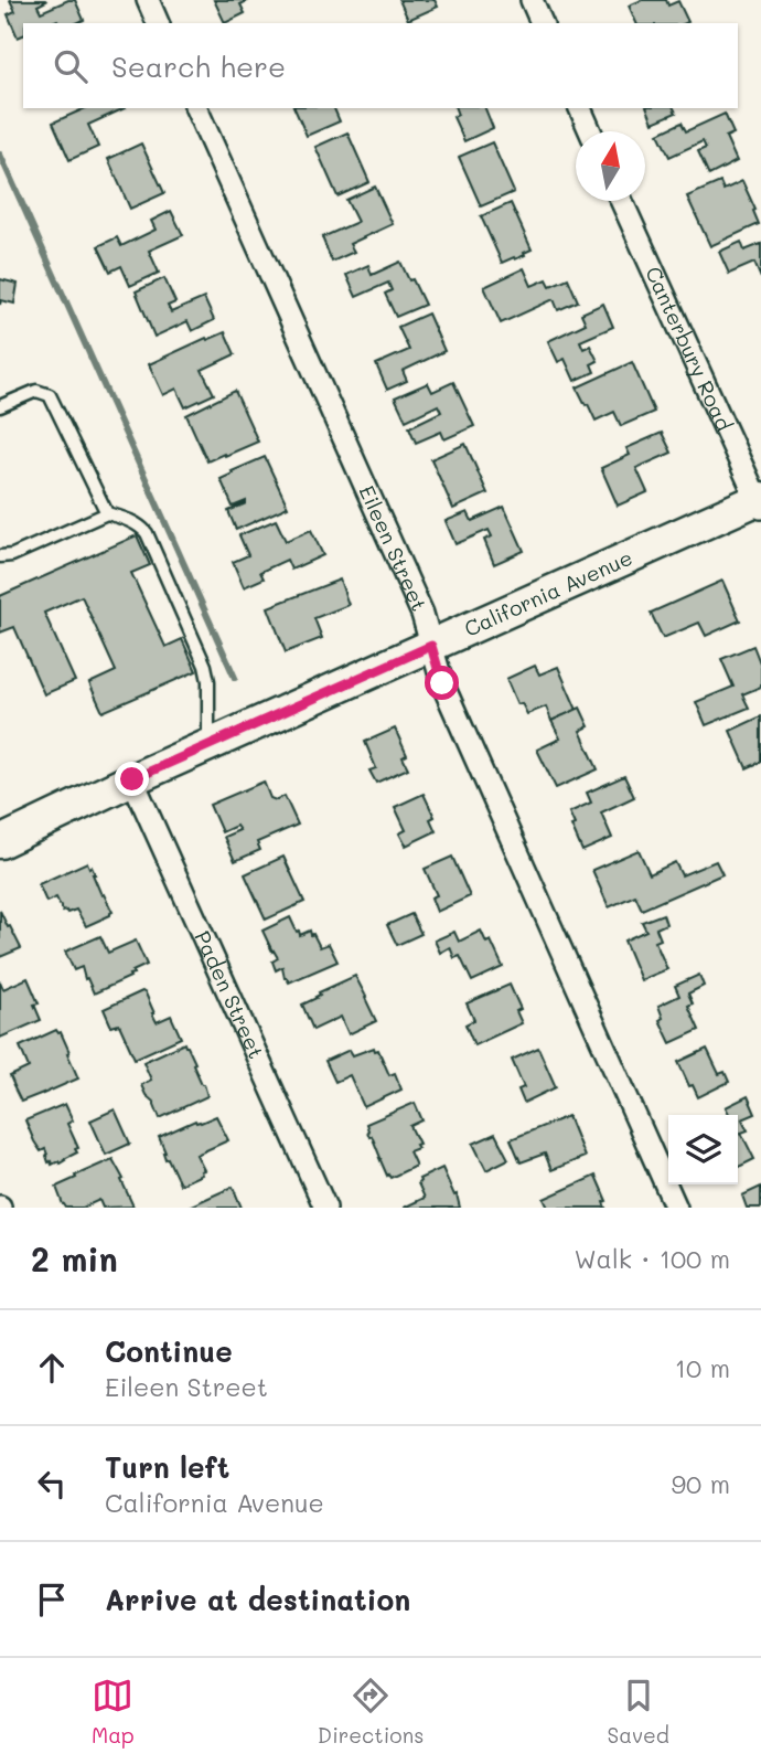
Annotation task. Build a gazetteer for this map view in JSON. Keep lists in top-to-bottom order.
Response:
{
  "streets": {
    "main road": ["California Avenue"],
    "street": ["Canterbury Road", "Eileen Street", "Paden Street"]
  },
  "crossings": [
    ["Canterbury Road", "California Avenue"],
    ["Eileen Street", "California Avenue"],
    ["California Avenue", "Paden Street"]
  ],
  "north": "top",
  "page": {
    "search": "Search here",
    "heading": ["2 min", "Walk · 100 m"],
    "list": [
      ["Continue", "Eileen Street", "10 m"],
      ["Turn left", "California Avenue", "90 m"],
      "Arrive at destination"
    ],
    "nav": ["Map", "Directions", "Saved"]
  }
}
